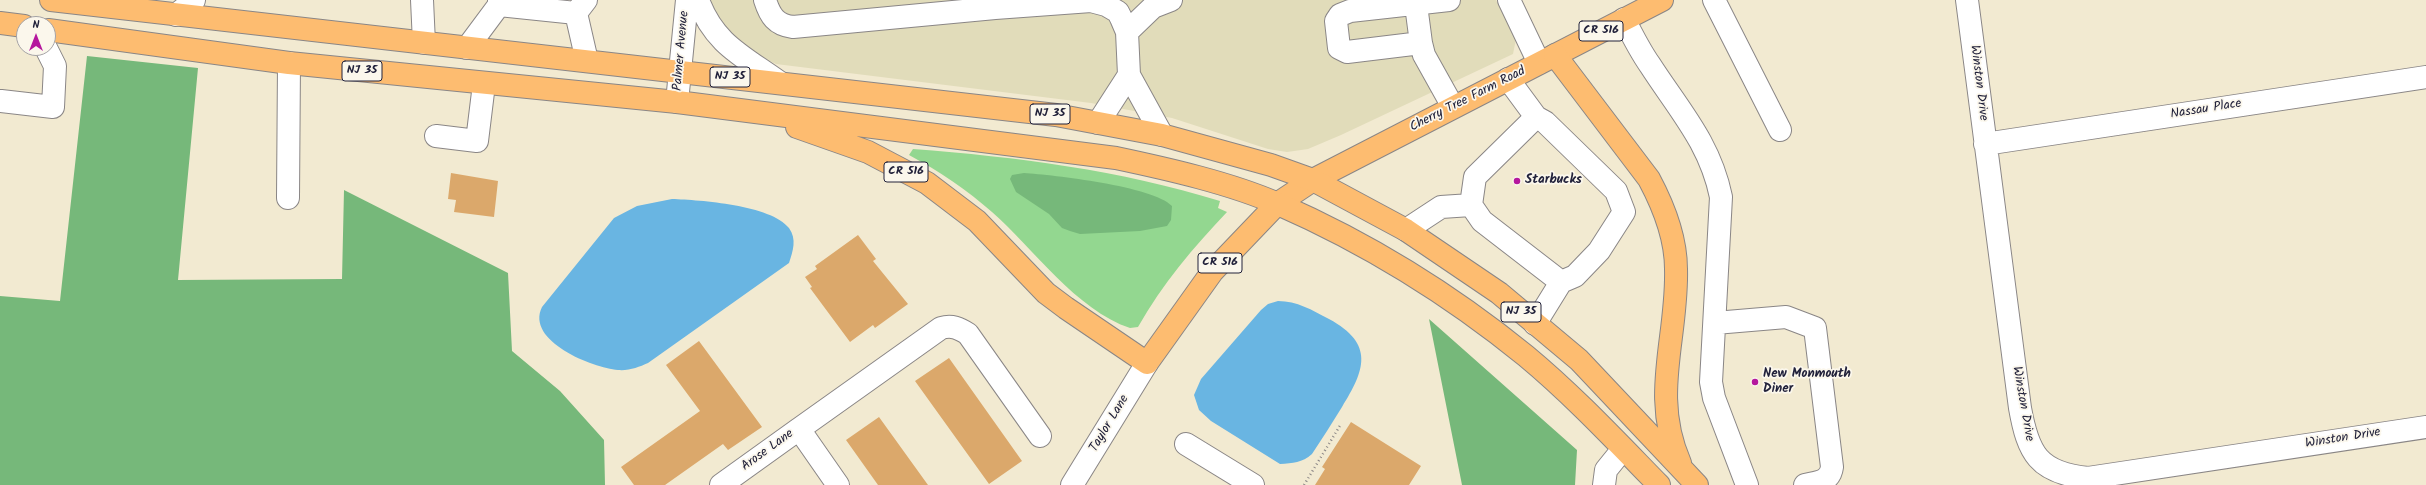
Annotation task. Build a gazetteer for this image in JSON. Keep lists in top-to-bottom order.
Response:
{
  "streets": {
    "main road": ["CR 516", "NJ 35", "Cherry Tree Farm Road"],
    "street": [
      "Palmer Avenue",
      "Winston Drive",
      "Nassau Place",
      "Taylor Lane",
      "Arose Lane"
    ]
  },
  "crossings": [
    ["CR 516", "NJ 35"],
    ["CR 516", "Cherry Tree Farm Road"],
    ["CR 516", "Taylor Lane"],
    ["Palmer Avenue", "NJ 35"],
    ["NJ 35", "Cherry Tree Farm Road"],
    ["Winston Drive", "Nassau Place"]
  ],
  "places": ["Starbucks", "New Monmouth Diner"],
  "north": "top"
}
